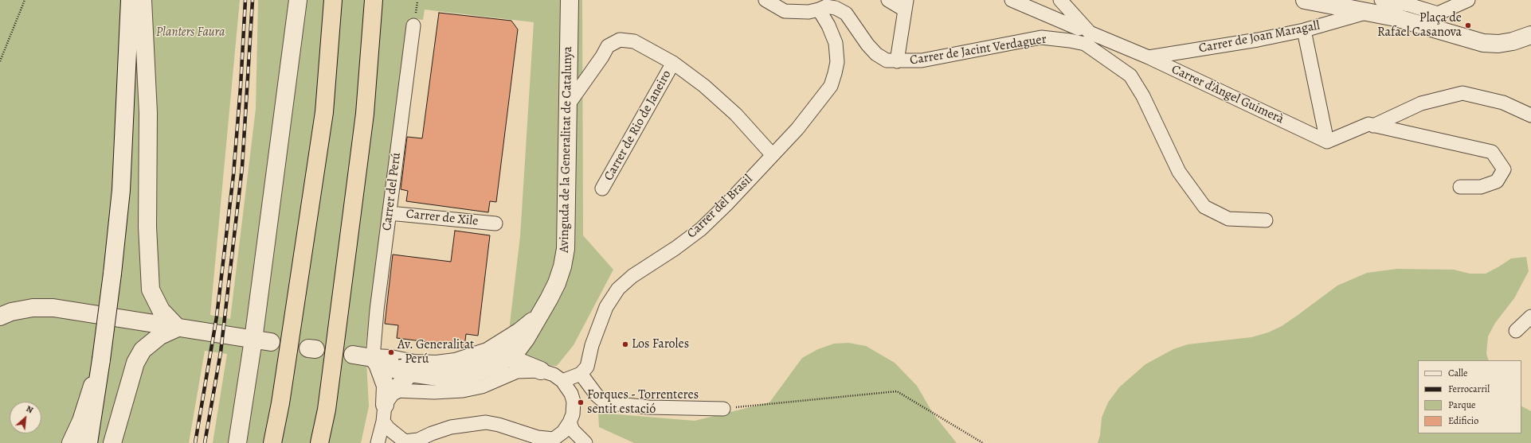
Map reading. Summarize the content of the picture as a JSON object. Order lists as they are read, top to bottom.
{
  "streets": {
    "street": [
      "Carrer de Joan Maragall",
      "Carrer de Jacint Verdaguer",
      "Carrer d'Àngel Guimerà",
      "Carrer de Rio de Janeiro",
      "Avinguda de la Generalitat de Catalunya",
      "Carrer del Perú",
      "Carrer del Brasil",
      "Carrer de Xile"
    ]
  },
  "crossings": [
    ["Carrer de Joan Maragall", "Carrer d'Àngel Guimerà"],
    ["Carrer de Jacint Verdaguer", "Carrer d'Àngel Guimerà"],
    ["Carrer de Jacint Verdaguer", "Carrer del Brasil"],
    ["Avinguda de la Generalitat de Catalunya", "Carrer del Perú"],
    ["Carrer del Perú", "Carrer de Xile"]
  ],
  "parks": ["Planters Faura"],
  "places": [
    "Plaça de Rafael Casanova",
    "Los Faroles",
    "Av. Generalitat - Perú",
    "Forques - Torrenteres sentit estació"
  ],
  "legend": [
    "Calle",
    "Ferrocarril",
    "Parque",
    "Edificio"
  ],
  "north": "top right"
}
